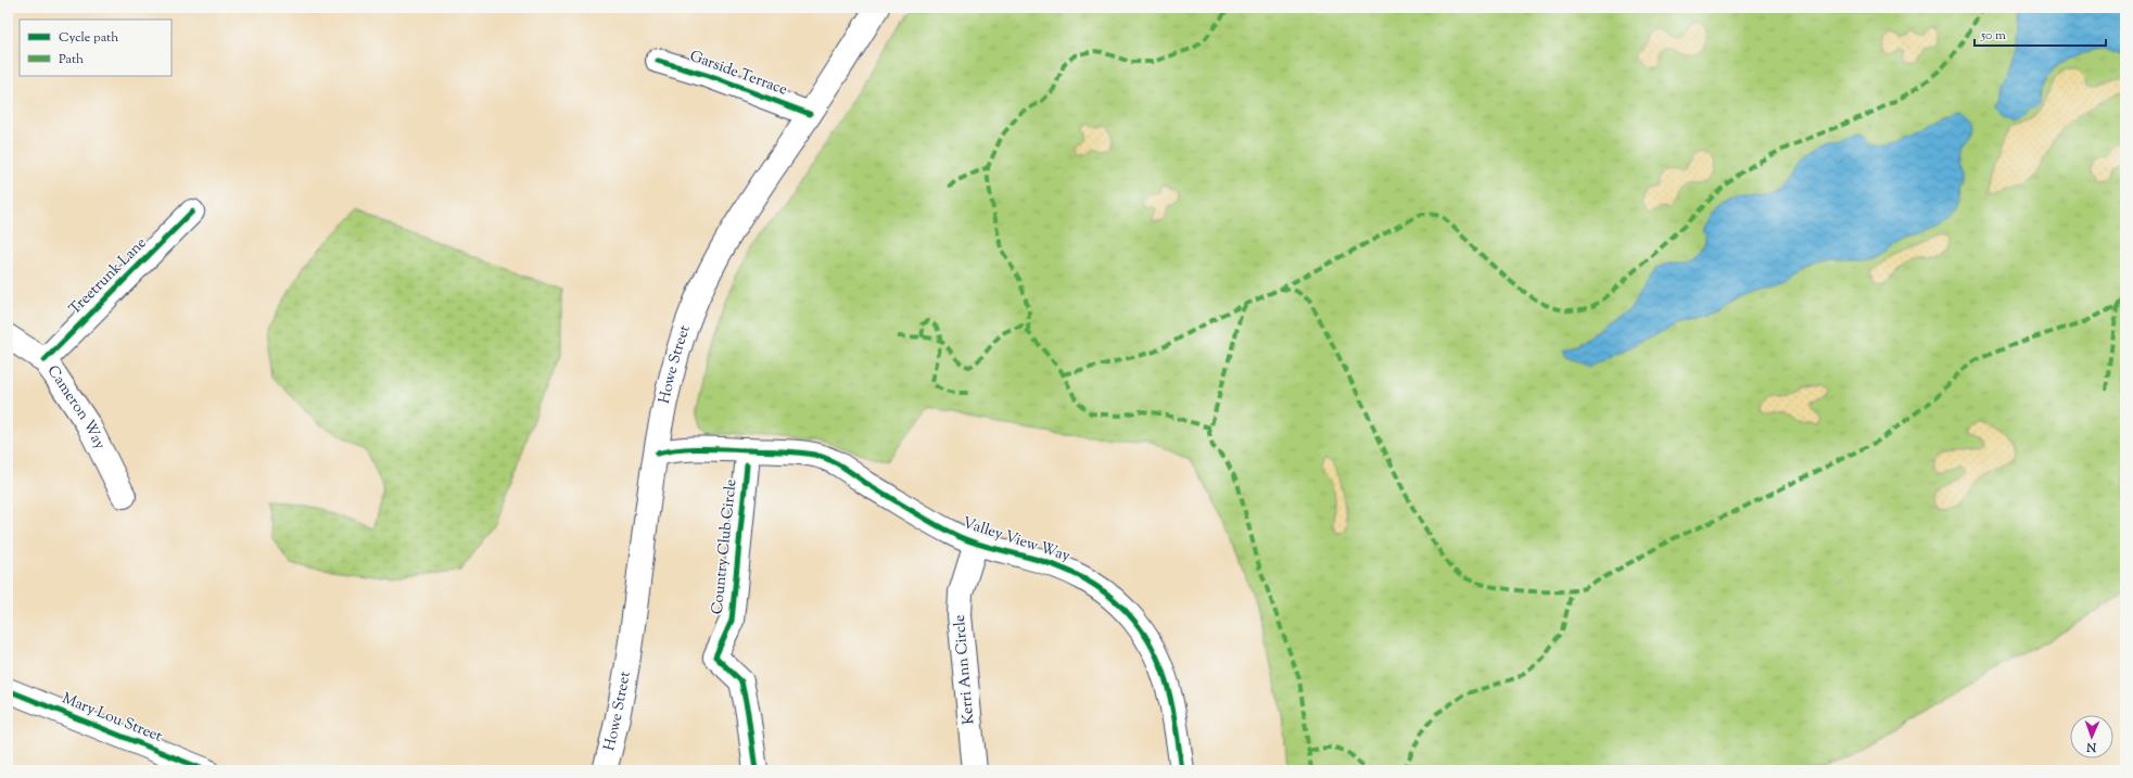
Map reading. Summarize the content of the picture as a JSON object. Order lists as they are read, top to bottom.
{
  "streets": {
    "street": [
      "Garside Terrace",
      "Treetrunk Lane",
      "Howe Street",
      "Cameron Way",
      "Valley View Way",
      "Country Club Circle",
      "Kerri Ann Circle",
      "Mary Lou Street"
    ]
  },
  "crossings": [
    ["Garside Terrace", "Howe Street"],
    ["Treetrunk Lane", "Cameron Way"],
    ["Howe Street", "Valley View Way"],
    ["Valley View Way", "Kerri Ann Circle"]
  ],
  "legend": ["Cycle path", "Path"],
  "scale_bar": "50 m",
  "north": "bottom"
}
